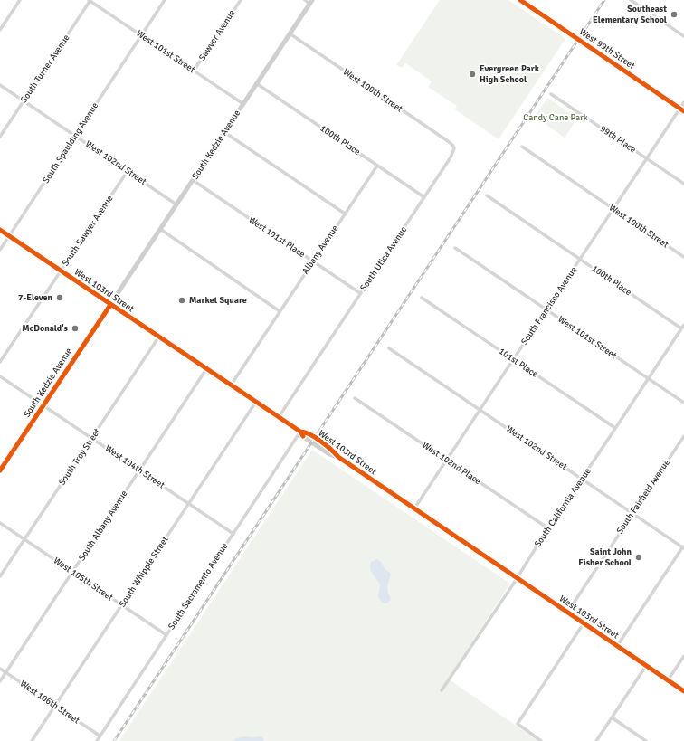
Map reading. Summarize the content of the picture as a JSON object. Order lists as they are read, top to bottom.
{
  "streets": {
    "main road": ["South Kedzie Avenue", "West 103rd Street"],
    "street": [
      "Sawyer Avenue",
      "West 99th Street",
      "West 101st Street",
      "South Turner Avenue",
      "West 100th Street",
      "99th Place",
      "100th Place",
      "South Spaulding Avenue",
      "West 102nd Street",
      "South Sawyer Avenue",
      "West 101st Place",
      "Albany Avenue",
      "South Utica Avenue",
      "South Francisco Avenue",
      "101st Place",
      "South Troy Street",
      "West 102nd Place",
      "West 104th Street",
      "South Fairfield Avenue",
      "South California Avenue",
      "South Albany Avenue",
      "South Whipple Street",
      "West 105th Street",
      "South Sacramento Avenue",
      "West 106th Street"
    ]
  },
  "crossings": [
    ["Sawyer Avenue", "West 101st Street"],
    ["West 99th Street", "South Francisco Avenue"],
    ["West 101st Street", "South Turner Avenue"],
    ["West 101st Street", "South Spaulding Avenue"],
    ["West 101st Street", "South Kedzie Avenue"],
    ["West 101st Street", "South Francisco Avenue"],
    ["West 101st Street", "South California Avenue"],
    ["South Turner Avenue", "West 102nd Street"],
    ["West 100th Street", "South Kedzie Avenue"],
    ["West 100th Street", "South Utica Avenue"],
    ["West 100th Street", "South Francisco Avenue"],
    ["99th Place", "South Francisco Avenue"],
    ["100th Place", "South Kedzie Avenue"],
    ["100th Place", "Albany Avenue"],
    ["100th Place", "South Utica Avenue"],
    ["100th Place", "South Francisco Avenue"],
    ["100th Place", "South California Avenue"],
    ["South Spaulding Avenue", "West 102nd Street"],
    ["South Spaulding Avenue", "West 103rd Street"],
    ["South Kedzie Avenue", "West 102nd Street"],
    ["South Kedzie Avenue", "West 101st Place"],
    ["South Kedzie Avenue", "West 103rd Street"],
    ["South Kedzie Avenue", "West 104th Street"],
    ["West 102nd Street", "South Sawyer Avenue"],
    ["West 102nd Street", "South Francisco Avenue"],
    ["West 102nd Street", "South Fairfield Avenue"],
    ["West 102nd Street", "South California Avenue"],
    ["South Sawyer Avenue", "West 103rd Street"],
    ["West 101st Place", "Albany Avenue"],
    ["West 101st Place", "South Utica Avenue"],
    ["Albany Avenue", "West 103rd Street"],
    ["South Utica Avenue", "West 103rd Street"],
    ["West 103rd Street", "South Francisco Avenue"],
    ["West 103rd Street", "South Troy Street"],
    ["West 103rd Street", "South Fairfield Avenue"],
    ["West 103rd Street", "South California Avenue"],
    ["West 103rd Street", "South Albany Avenue"],
    ["West 103rd Street", "South Whipple Street"],
    ["West 103rd Street", "South Sacramento Avenue"],
    ["South Francisco Avenue", "101st Place"],
    ["South Francisco Avenue", "West 102nd Place"],
    ["101st Place", "South California Avenue"],
    ["South Troy Street", "West 104th Street"],
    ["South Troy Street", "West 105th Street"],
    ["West 102nd Place", "South California Avenue"],
    ["West 104th Street", "South Albany Avenue"],
    ["West 104th Street", "South Whipple Street"],
    ["West 104th Street", "South Sacramento Avenue"],
    ["South Albany Avenue", "West 105th Street"],
    ["South Albany Avenue", "West 106th Street"],
    ["South Whipple Street", "West 105th Street"],
    ["South Whipple Street", "West 106th Street"],
    ["West 105th Street", "South Sacramento Avenue"],
    ["South Sacramento Avenue", "West 106th Street"]
  ],
  "parks": ["Candy Cane Park"],
  "places": [
    "Southeast Elementary School",
    "Evergreen Park High School",
    "7-Eleven",
    "Market Square",
    "McDonald's",
    "Saint John Fisher School"
  ]
}
